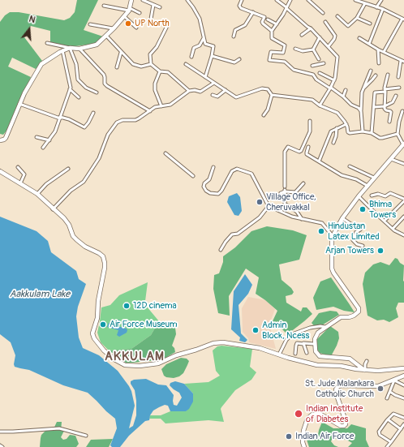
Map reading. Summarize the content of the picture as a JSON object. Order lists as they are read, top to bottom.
{
  "districts": ["AKKULAM"],
  "water": ["Aakkulam Lake"],
  "places": [
    "UP North",
    "Village Office, Cheruvakkal",
    "Bhima Towers",
    "Hindustan Latex Limited",
    "Arjan Towers",
    "12D cinema",
    "Air Force Museum",
    "Admin Block, Ncess",
    "St. Jude Malankara Catholic Church",
    "Indian Institute of Diabetes",
    "Indian Air Force"
  ],
  "north": "top"
}
